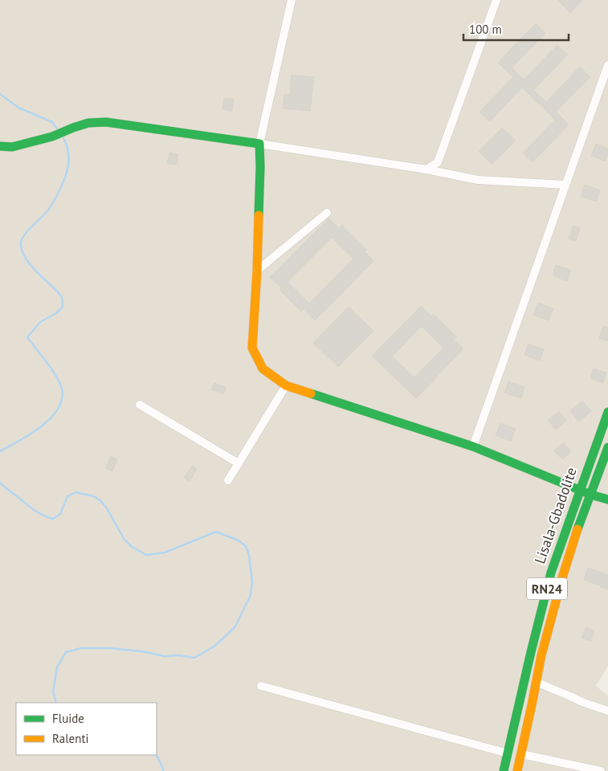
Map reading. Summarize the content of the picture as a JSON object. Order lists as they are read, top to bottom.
{
  "streets": {
    "street": ["Lisala-Gbadolite", "RN24"]
  },
  "legend": ["Fluide", "Ralenti"],
  "scale_bar": "100 m"
}
